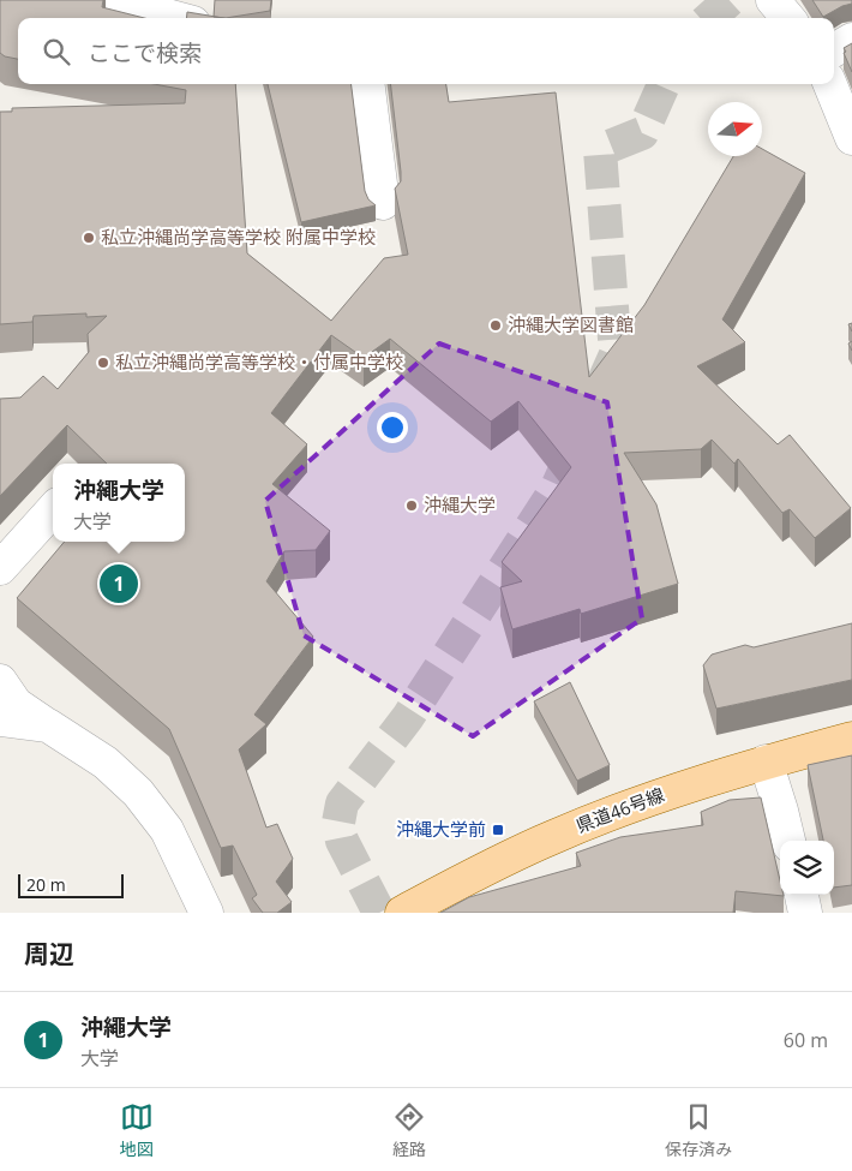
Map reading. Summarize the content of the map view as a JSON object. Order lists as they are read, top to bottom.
{
  "streets": {
    "main road": ["県道46号線"]
  },
  "places": {
    "other": [
      "私立沖縄尚学高等学校 附属中学校",
      "沖縄大学図書館",
      "私立沖縄尚学高等学校・付属中学校",
      "沖縄大学"
    ],
    "transit": ["沖縄大学前"]
  },
  "scale_bar": "20 m",
  "north": "right",
  "page": {
    "search": "ここで検索",
    "popup": ["沖繩大学", "大学"],
    "pins": "1",
    "scale": "20 m",
    "heading": "周辺",
    "list": [
      {
        "mark": "1",
        "name": "沖繩大学",
        "note": "大学",
        "value": "60 m"
      }
    ],
    "nav": ["地図", "経路", "保存済み"]
  }
}
